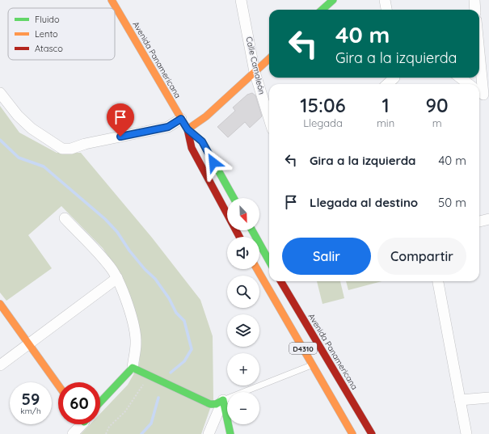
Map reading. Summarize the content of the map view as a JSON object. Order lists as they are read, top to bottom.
{
  "streets": {
    "main road": ["Avenida Panamericana", "D4310"],
    "street": ["Calle Camaleón"]
  },
  "legend": ["Fluido", "Lento", "Atasco"],
  "north": "bottom right",
  "page": {
    "turn": ["40 m", "Gira a la izquierda"],
    "eta": [
      "15:06",
      "Llegada",
      "1",
      "min",
      "90",
      "m"
    ],
    "list": [
      {
        "name": "Gira a la izquierda",
        "value": "40 m"
      },
      {
        "name": "Llegada al destino",
        "value": "50 m"
      }
    ],
    "map_buttons": ["+", "−"],
    "buttons": ["Salir", "Compartir"],
    "speed": "59 km/h",
    "limit": "60"
  }
}
